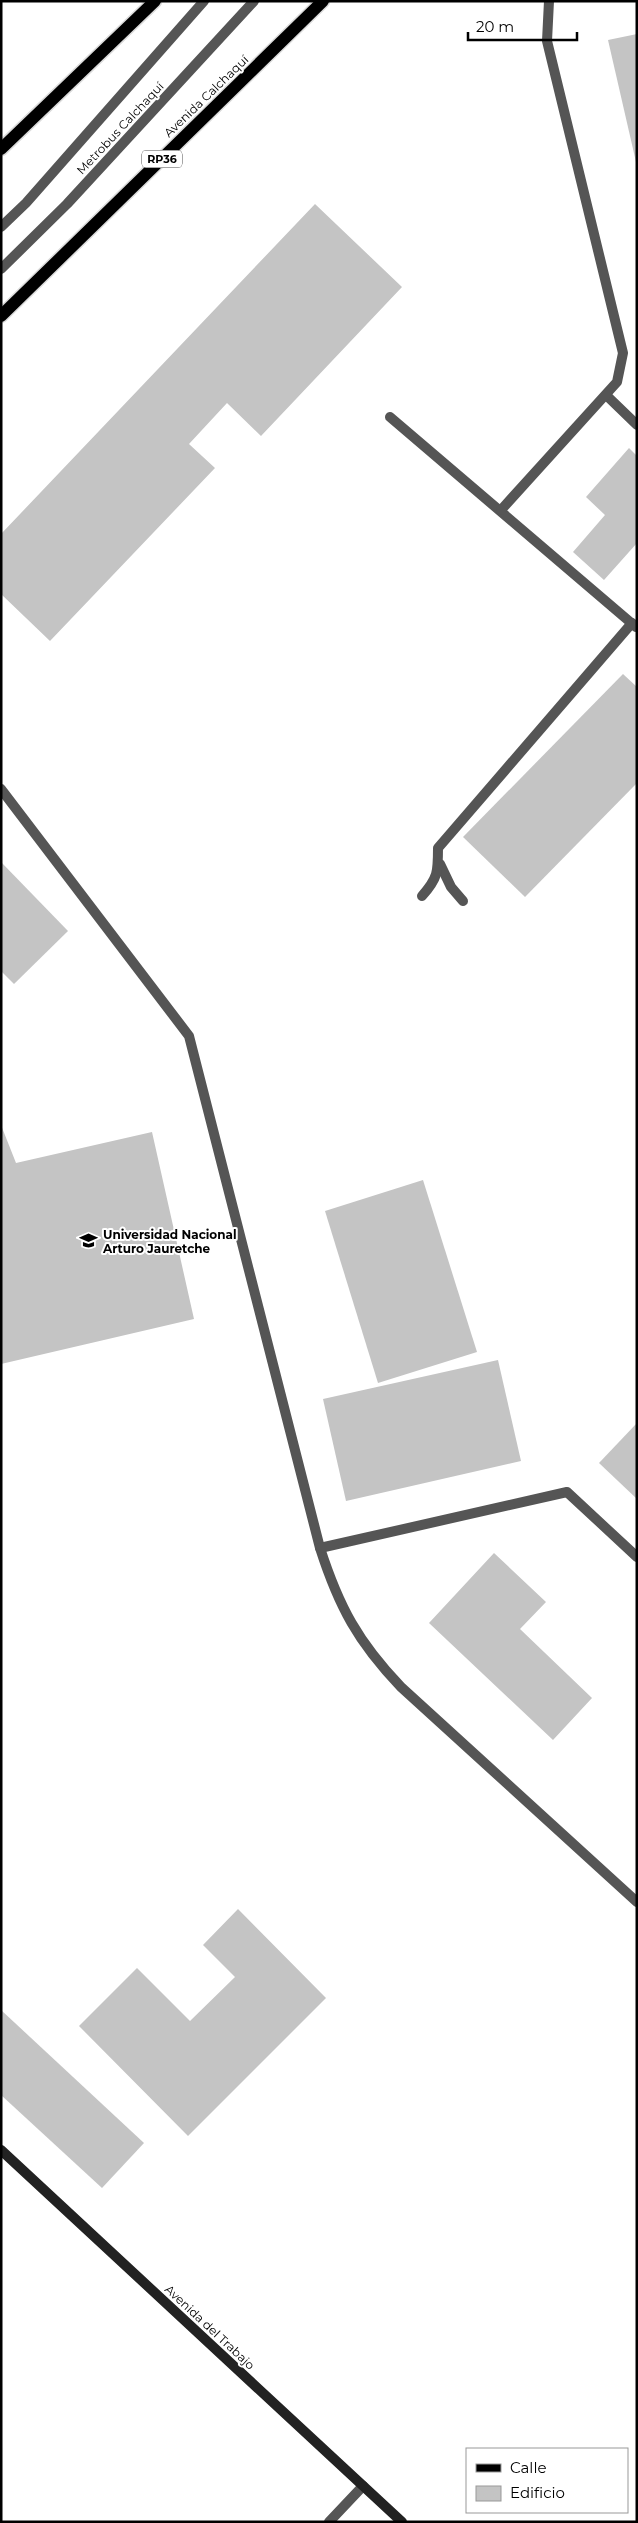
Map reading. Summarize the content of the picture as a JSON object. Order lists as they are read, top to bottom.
{
  "streets": {
    "main road": ["Avenida Calchaquí", "RP36", "Avenida del Trabajo"],
    "street": ["Metrobus Calchaquí"]
  },
  "places": {
    "school or university": ["Universidad Nacional Arturo Jauretche"]
  },
  "legend": ["Calle", "Edificio"],
  "scale_bar": "20 m"
}
